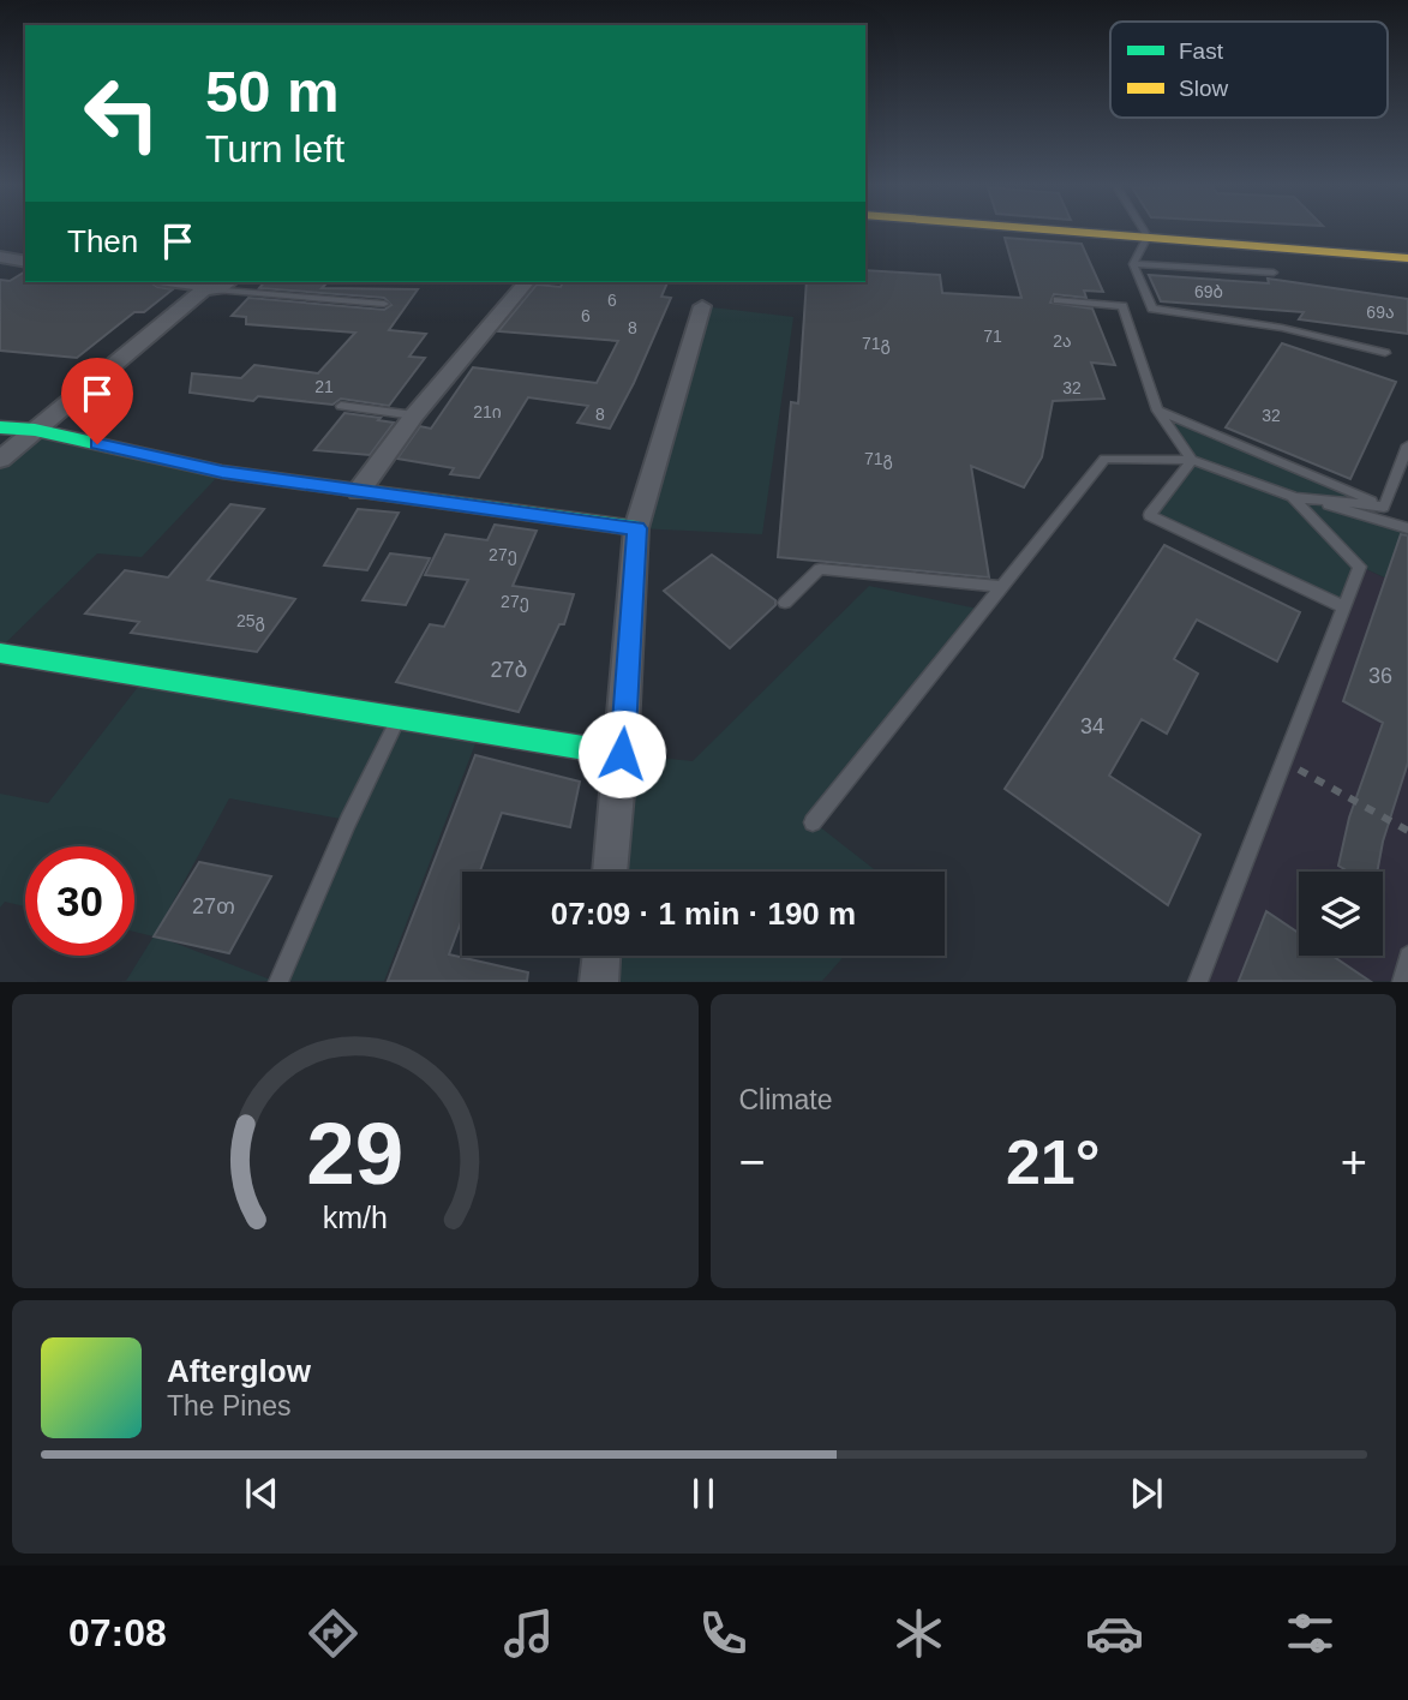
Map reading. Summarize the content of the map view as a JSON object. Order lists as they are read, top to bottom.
{
  "house_numbers": [
    "69ბ",
    "6",
    "69ა",
    "6",
    "8",
    "71",
    "2ა",
    "71გ",
    "21",
    "32",
    "21ი",
    "8",
    "32",
    "71გ",
    "27ე",
    "27ე",
    "25გ",
    "27ბ",
    "36",
    "34",
    "27თ"
  ],
  "legend": ["Fast", "Slow"],
  "page": {
    "turn": ["50 m", "Turn left"],
    "then": "Then",
    "limit": "30",
    "trip": "07:09 · 1 min · 190 m",
    "tile": "Climate",
    "heat": ["−", "21°", "+"],
    "song": ["Afterglow", "The Pines"],
    "tabs": "07:08",
    "gauge": ["29", "km/h"]
  }
}
